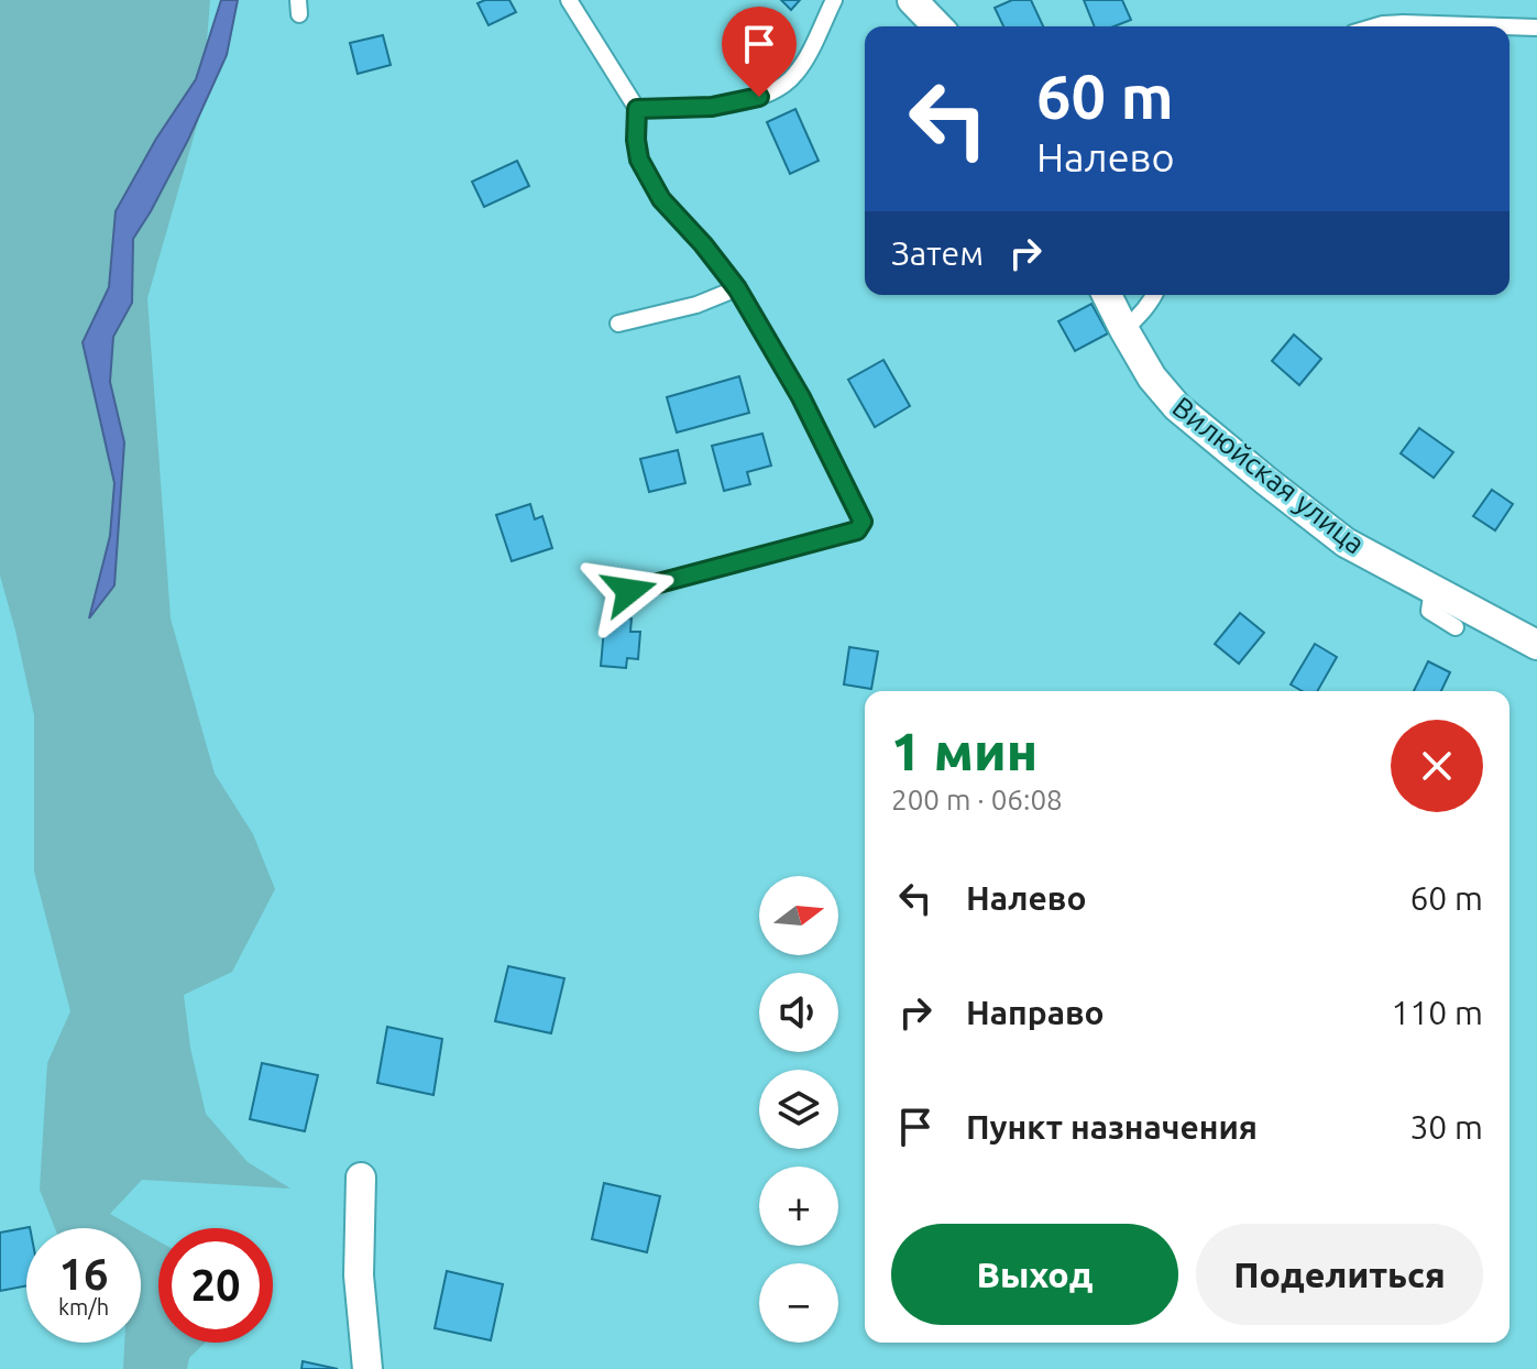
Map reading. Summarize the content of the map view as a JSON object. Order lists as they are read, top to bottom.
{
  "streets": {
    "street": ["Вилюйская улица"]
  },
  "north": "right",
  "page": {
    "turn": ["60 m", "Налево"],
    "then": "Затем",
    "heading": ["1 мин", "200 m · 06:08"],
    "list": [
      {
        "name": "Налево",
        "value": "60 m"
      },
      {
        "name": "Направо",
        "value": "110 m"
      },
      {
        "name": "Пункт назначения",
        "value": "30 m"
      }
    ],
    "map_buttons": ["+", "−"],
    "buttons": ["Выход", "Поделиться"],
    "speed": "16 km/h",
    "limit": "20"
  }
}
